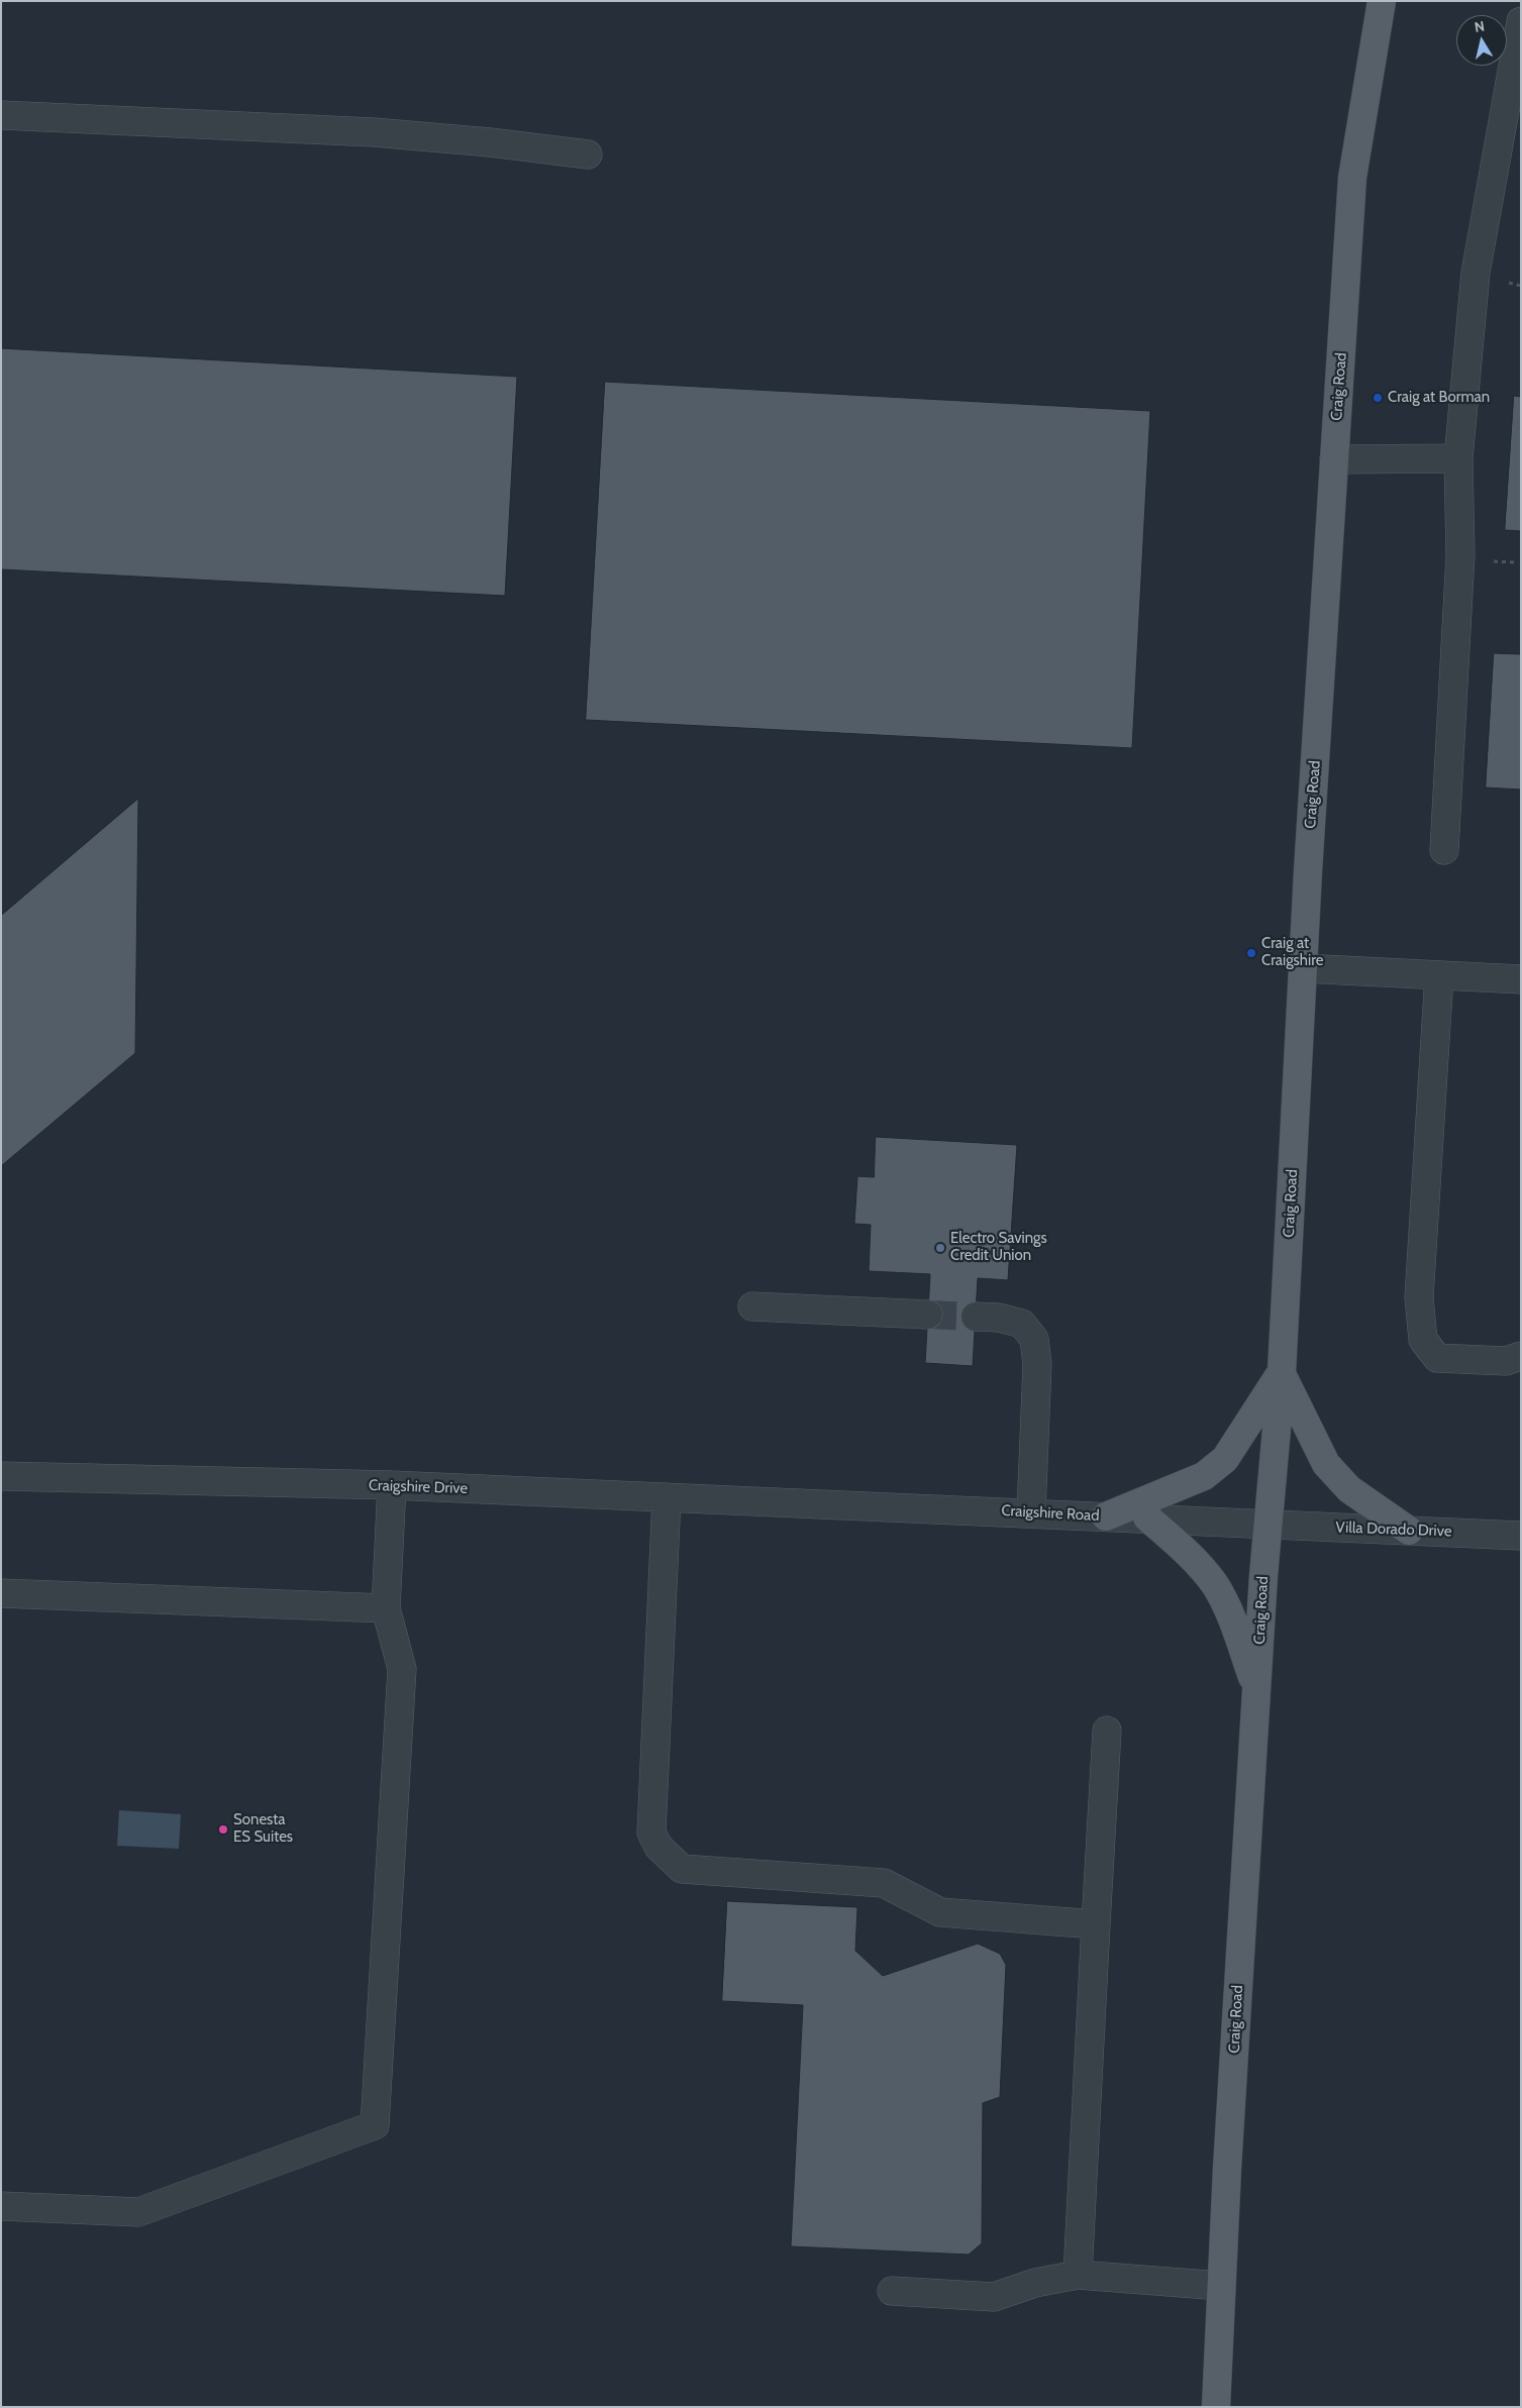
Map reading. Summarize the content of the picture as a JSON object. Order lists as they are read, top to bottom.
{
  "streets": {
    "main road": ["Craig Road"],
    "street": ["Craigshire Drive", "Craigshire Road", "Villa Dorado Drive"]
  },
  "crossings": [
    ["Craig Road", "Craigshire Road"],
    ["Craig Road", "Villa Dorado Drive"],
    ["Craigshire Drive", "Craigshire Road"],
    ["Craigshire Road", "Villa Dorado Drive"]
  ],
  "places": [
    "Craig at Borman",
    "Craig at Craigshire",
    "Electro Savings Credit Union",
    "Sonesta ES Suites"
  ],
  "north": "top"
}
